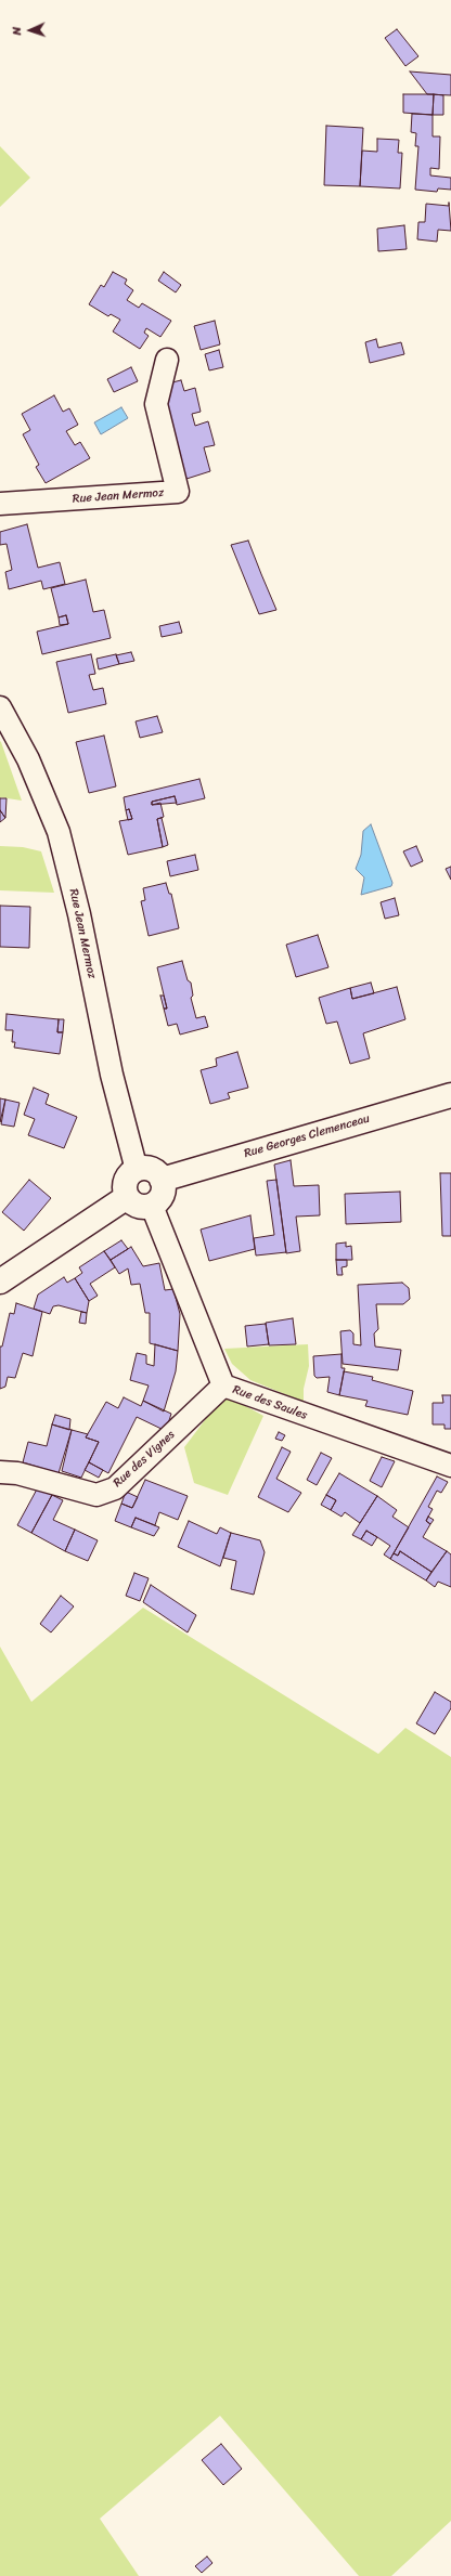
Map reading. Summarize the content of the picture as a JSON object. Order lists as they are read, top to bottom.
{
  "streets": {
    "street": [
      "Rue Jean Mermoz",
      "Rue Georges Clemenceau",
      "Rue des Saules",
      "Rue des Vignes"
    ]
  },
  "crossings": [
    ["Rue Jean Mermoz", "Rue Georges Clemenceau"],
    ["Rue Jean Mermoz", "Rue des Saules"],
    ["Rue Georges Clemenceau", "Rue des Saules"],
    ["Rue des Saules", "Rue des Vignes"]
  ],
  "north": "left"
}
